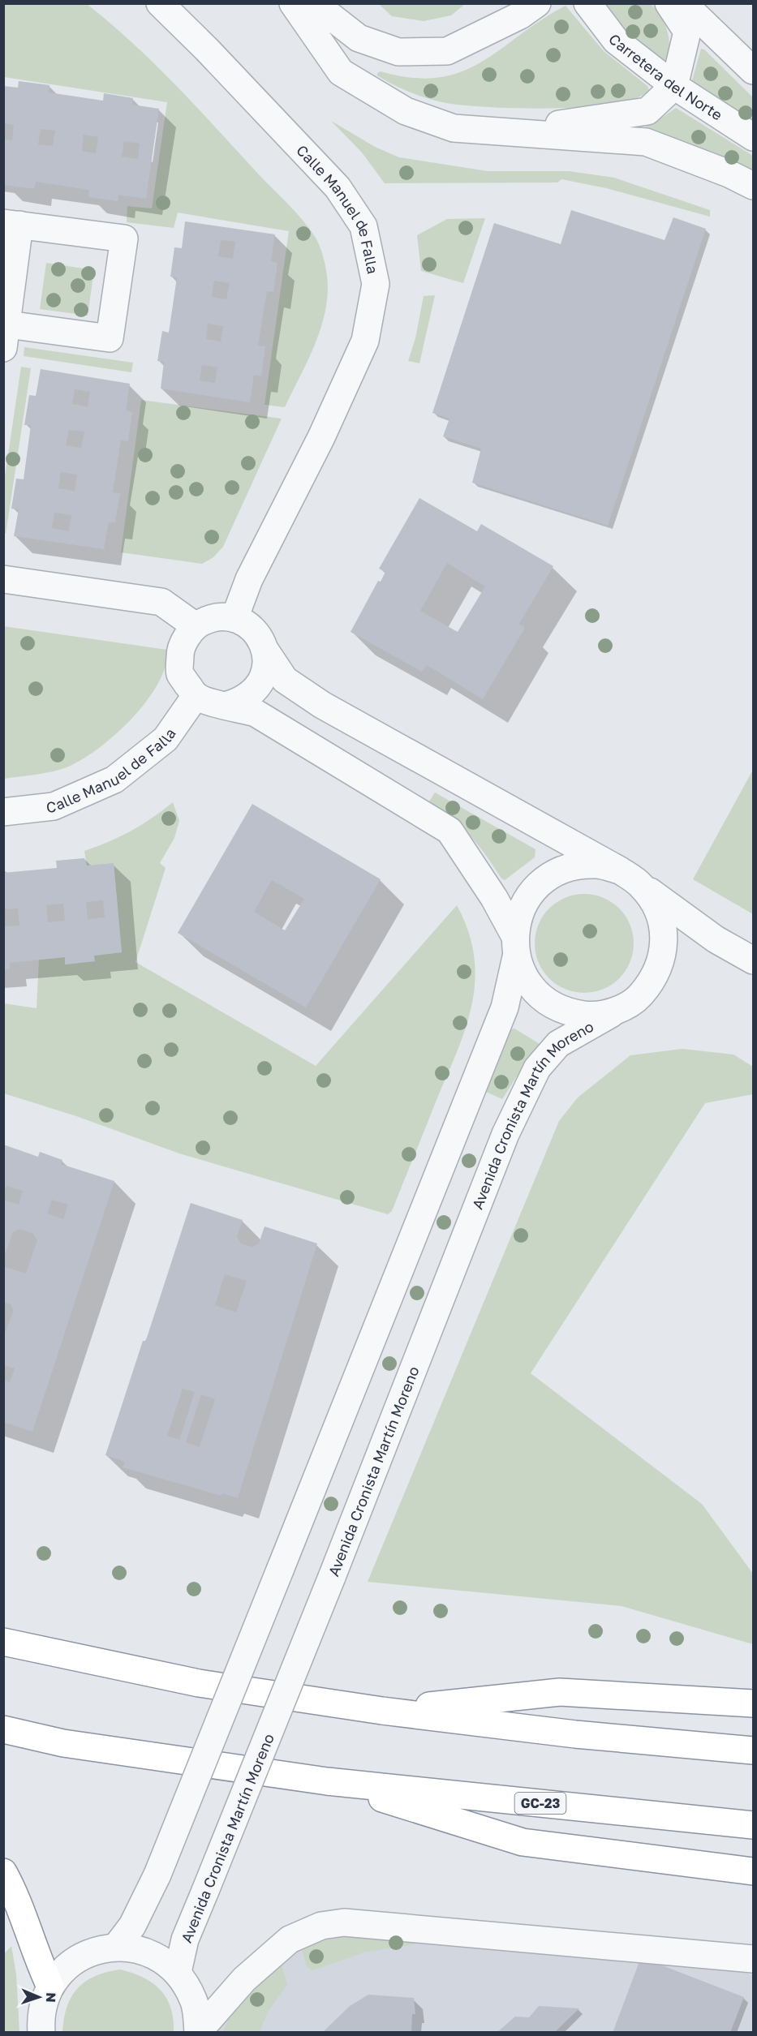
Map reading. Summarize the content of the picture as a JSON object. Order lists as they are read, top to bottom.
{
  "streets": {
    "highway": ["GC-23"],
    "street": ["Carretera del Norte", "Calle Manuel de Falla", "Avenida Cronista Martín Moreno"]
  },
  "north": "right"
}
